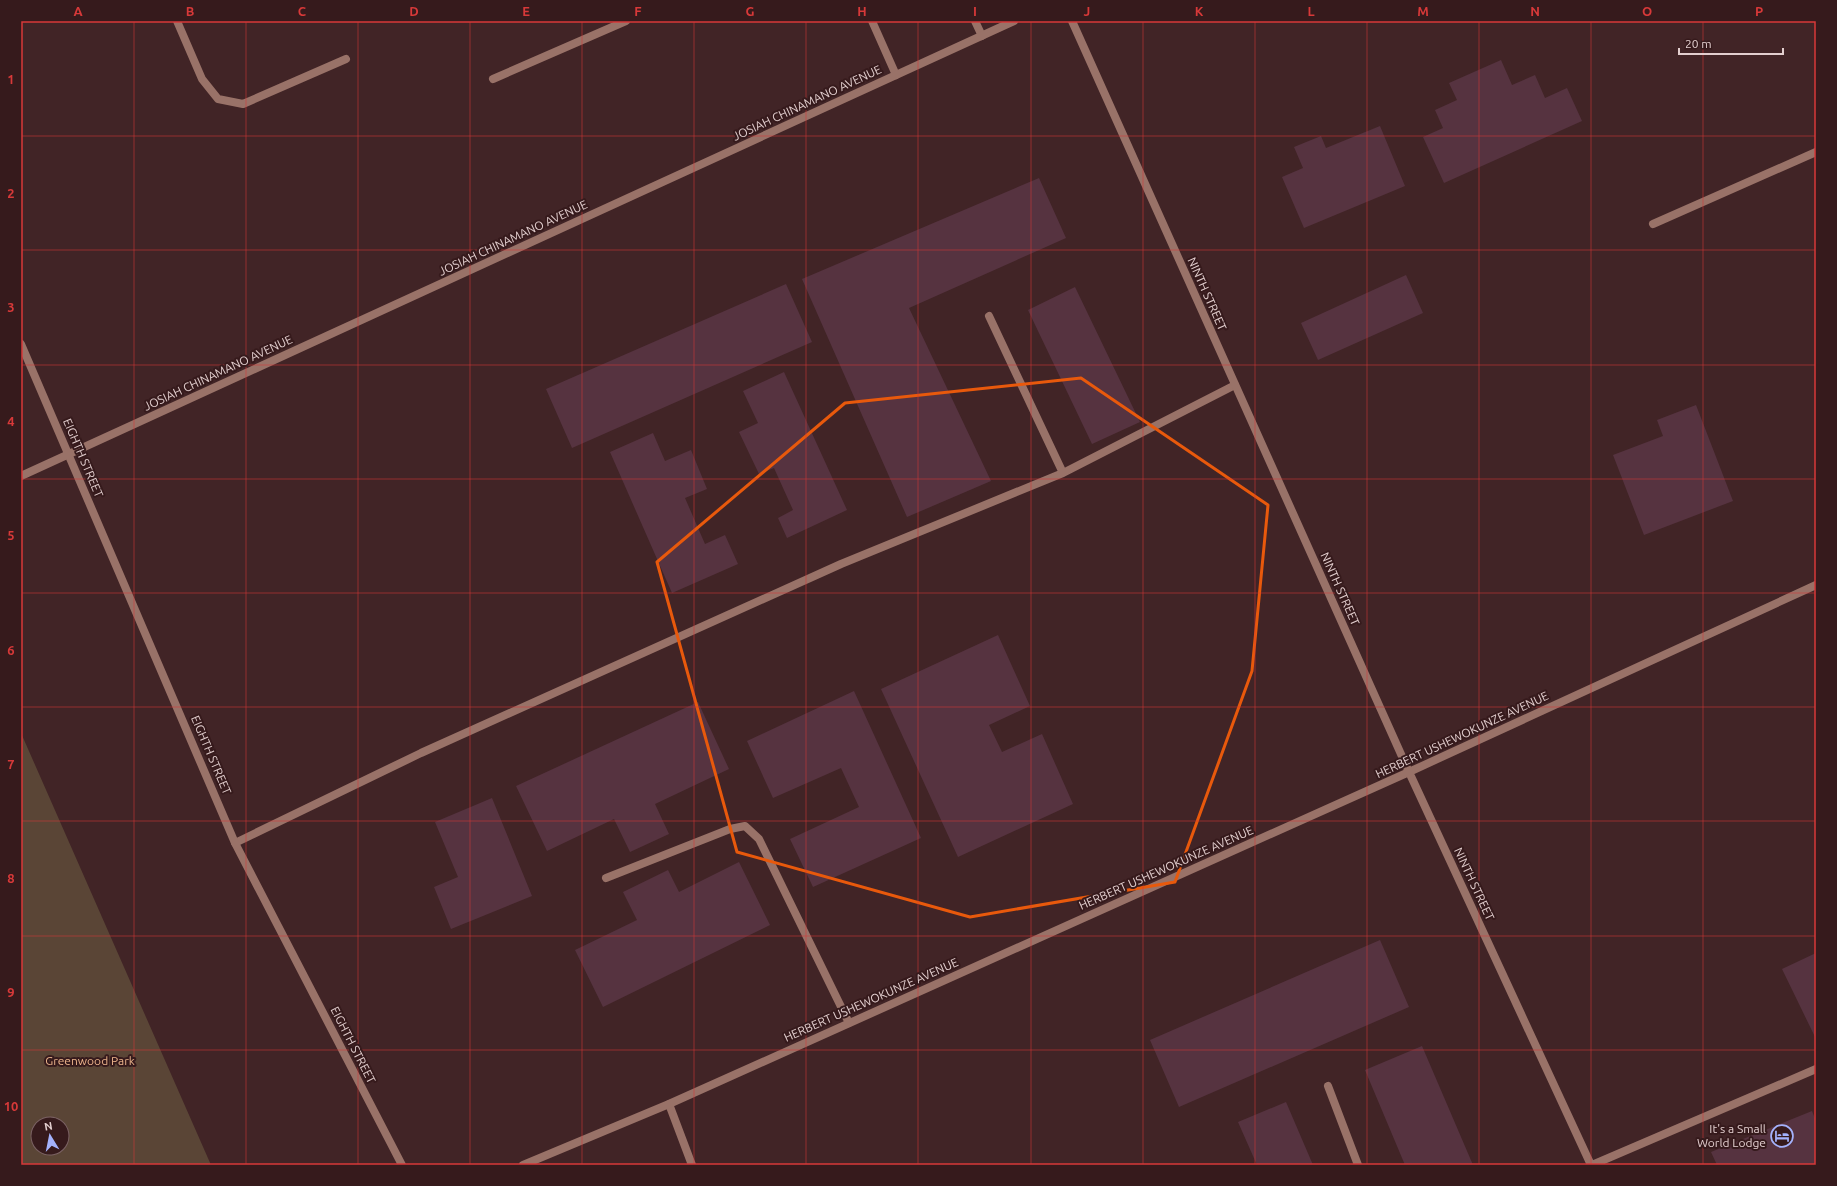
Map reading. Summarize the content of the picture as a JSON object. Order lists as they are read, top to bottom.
{
  "streets": {
    "street": [
      "JOSIAH CHINAMANO AVENUE",
      "NINTH STREET",
      "EIGHTH STREET",
      "HERBERT USHEWOKUNZE AVENUE"
    ]
  },
  "crossings": [
    ["JOSIAH CHINAMANO AVENUE", "EIGHTH STREET"],
    ["NINTH STREET", "HERBERT USHEWOKUNZE AVENUE"]
  ],
  "parks": ["Greenwood Park"],
  "places": {
    "hotel": ["It's a Small World Lodge"]
  },
  "scale_bar": "20 m",
  "north": "top",
  "grid": {
    "columns": [
      "A",
      "B",
      "C",
      "D",
      "E",
      "F",
      "G",
      "H",
      "I",
      "J",
      "K",
      "L",
      "M",
      "N",
      "O",
      "P"
    ],
    "rows": [
      "1",
      "2",
      "3",
      "4",
      "5",
      "6",
      "7",
      "8",
      "9",
      "10"
    ]
  }
}
